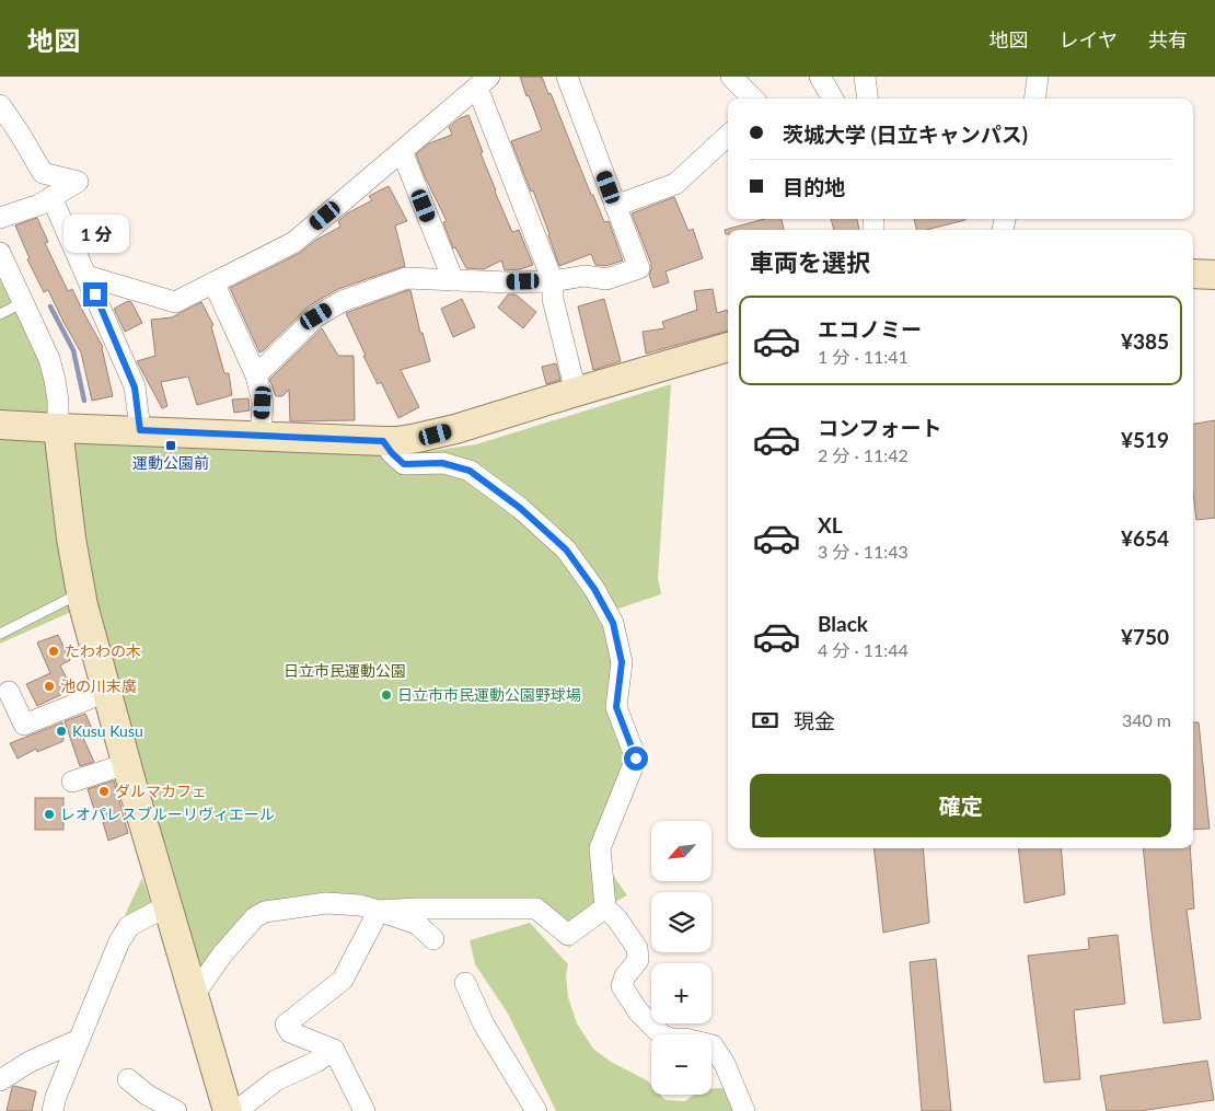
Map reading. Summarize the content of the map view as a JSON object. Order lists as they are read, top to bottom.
{
  "parks": ["日立市民運動公園"],
  "places": {
    "transit": ["運動公園前"],
    "other": [
      "たわわの木",
      "池の川末廣",
      "日立市市民運動公園野球場",
      "Kusu Kusu",
      "ダルマカフェ",
      "レオパレスブルーリヴィエール"
    ]
  },
  "north": "bottom left",
  "page": {
    "header": "地図",
    "nav": ["地図", "レイヤ", "共有"],
    "banner": ["茨城大学 (日立キャンパス)", "目的地"],
    "bubble": "1 分",
    "heading": "車両を選択",
    "list": [
      {
        "name": "エコノミー",
        "note": "1 分 · 11:41",
        "value": "¥385"
      },
      {
        "name": "コンフォート",
        "note": "2 分 · 11:42",
        "value": "¥519"
      },
      {
        "name": "XL",
        "note": "3 分 · 11:43",
        "value": "¥654"
      },
      {
        "name": "Black",
        "note": "4 分 · 11:44",
        "value": "¥750"
      }
    ],
    "pay": ["現金", "340 m"],
    "buttons": "確定",
    "map_buttons": ["+", "−"]
  }
}
